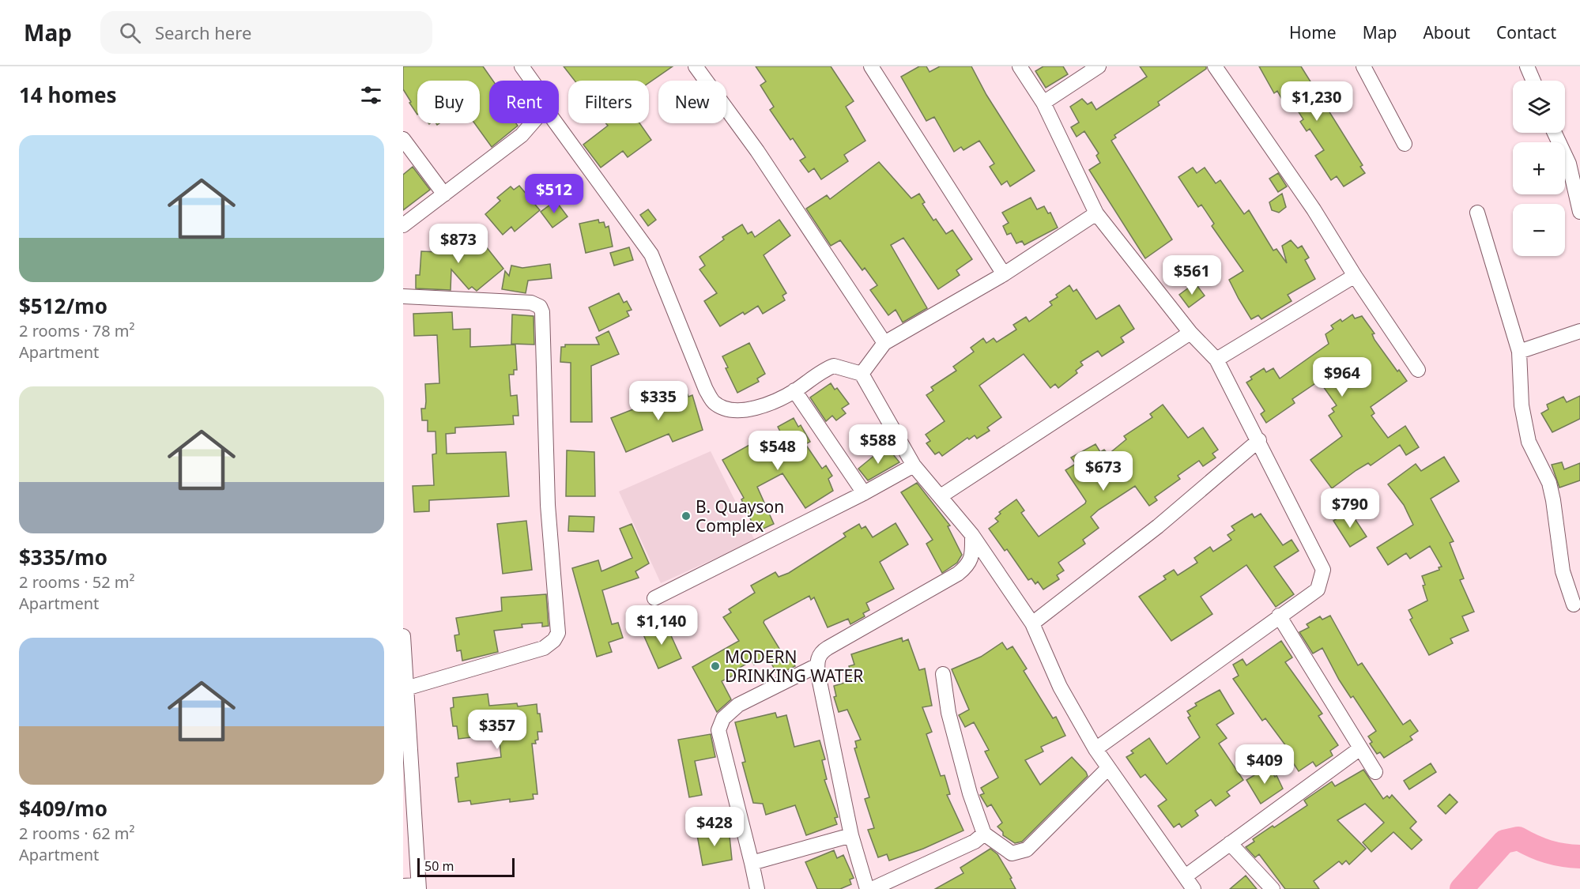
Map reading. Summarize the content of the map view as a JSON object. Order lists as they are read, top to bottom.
{
  "places": ["B. Quayson Complex", "MODERN DRINKING WATER"],
  "scale_bar": "50 m",
  "page": {
    "header": "Map",
    "search": "Search here",
    "nav": [
      "Home",
      "Map",
      "About",
      "Contact"
    ],
    "heading": "14 homes",
    "map_buttons": ["+", "−"],
    "chip": [
      "Buy",
      "Rent",
      "Filters",
      "New"
    ],
    "price": [
      "$1,230",
      "$512",
      "$873",
      "$561",
      "$964",
      "$335",
      "$588",
      "$548",
      "$673",
      "$790",
      "$1,140",
      "$357",
      "$409",
      "$428"
    ],
    "list": [
      {
        "name": "$512/mo",
        "note": "2 rooms · 78 m² · Apartment"
      },
      {
        "name": "$335/mo",
        "note": "2 rooms · 52 m² · Apartment"
      },
      {
        "name": "$409/mo",
        "note": "2 rooms · 62 m² · Apartment"
      }
    ],
    "scale": "50 m"
  }
}
